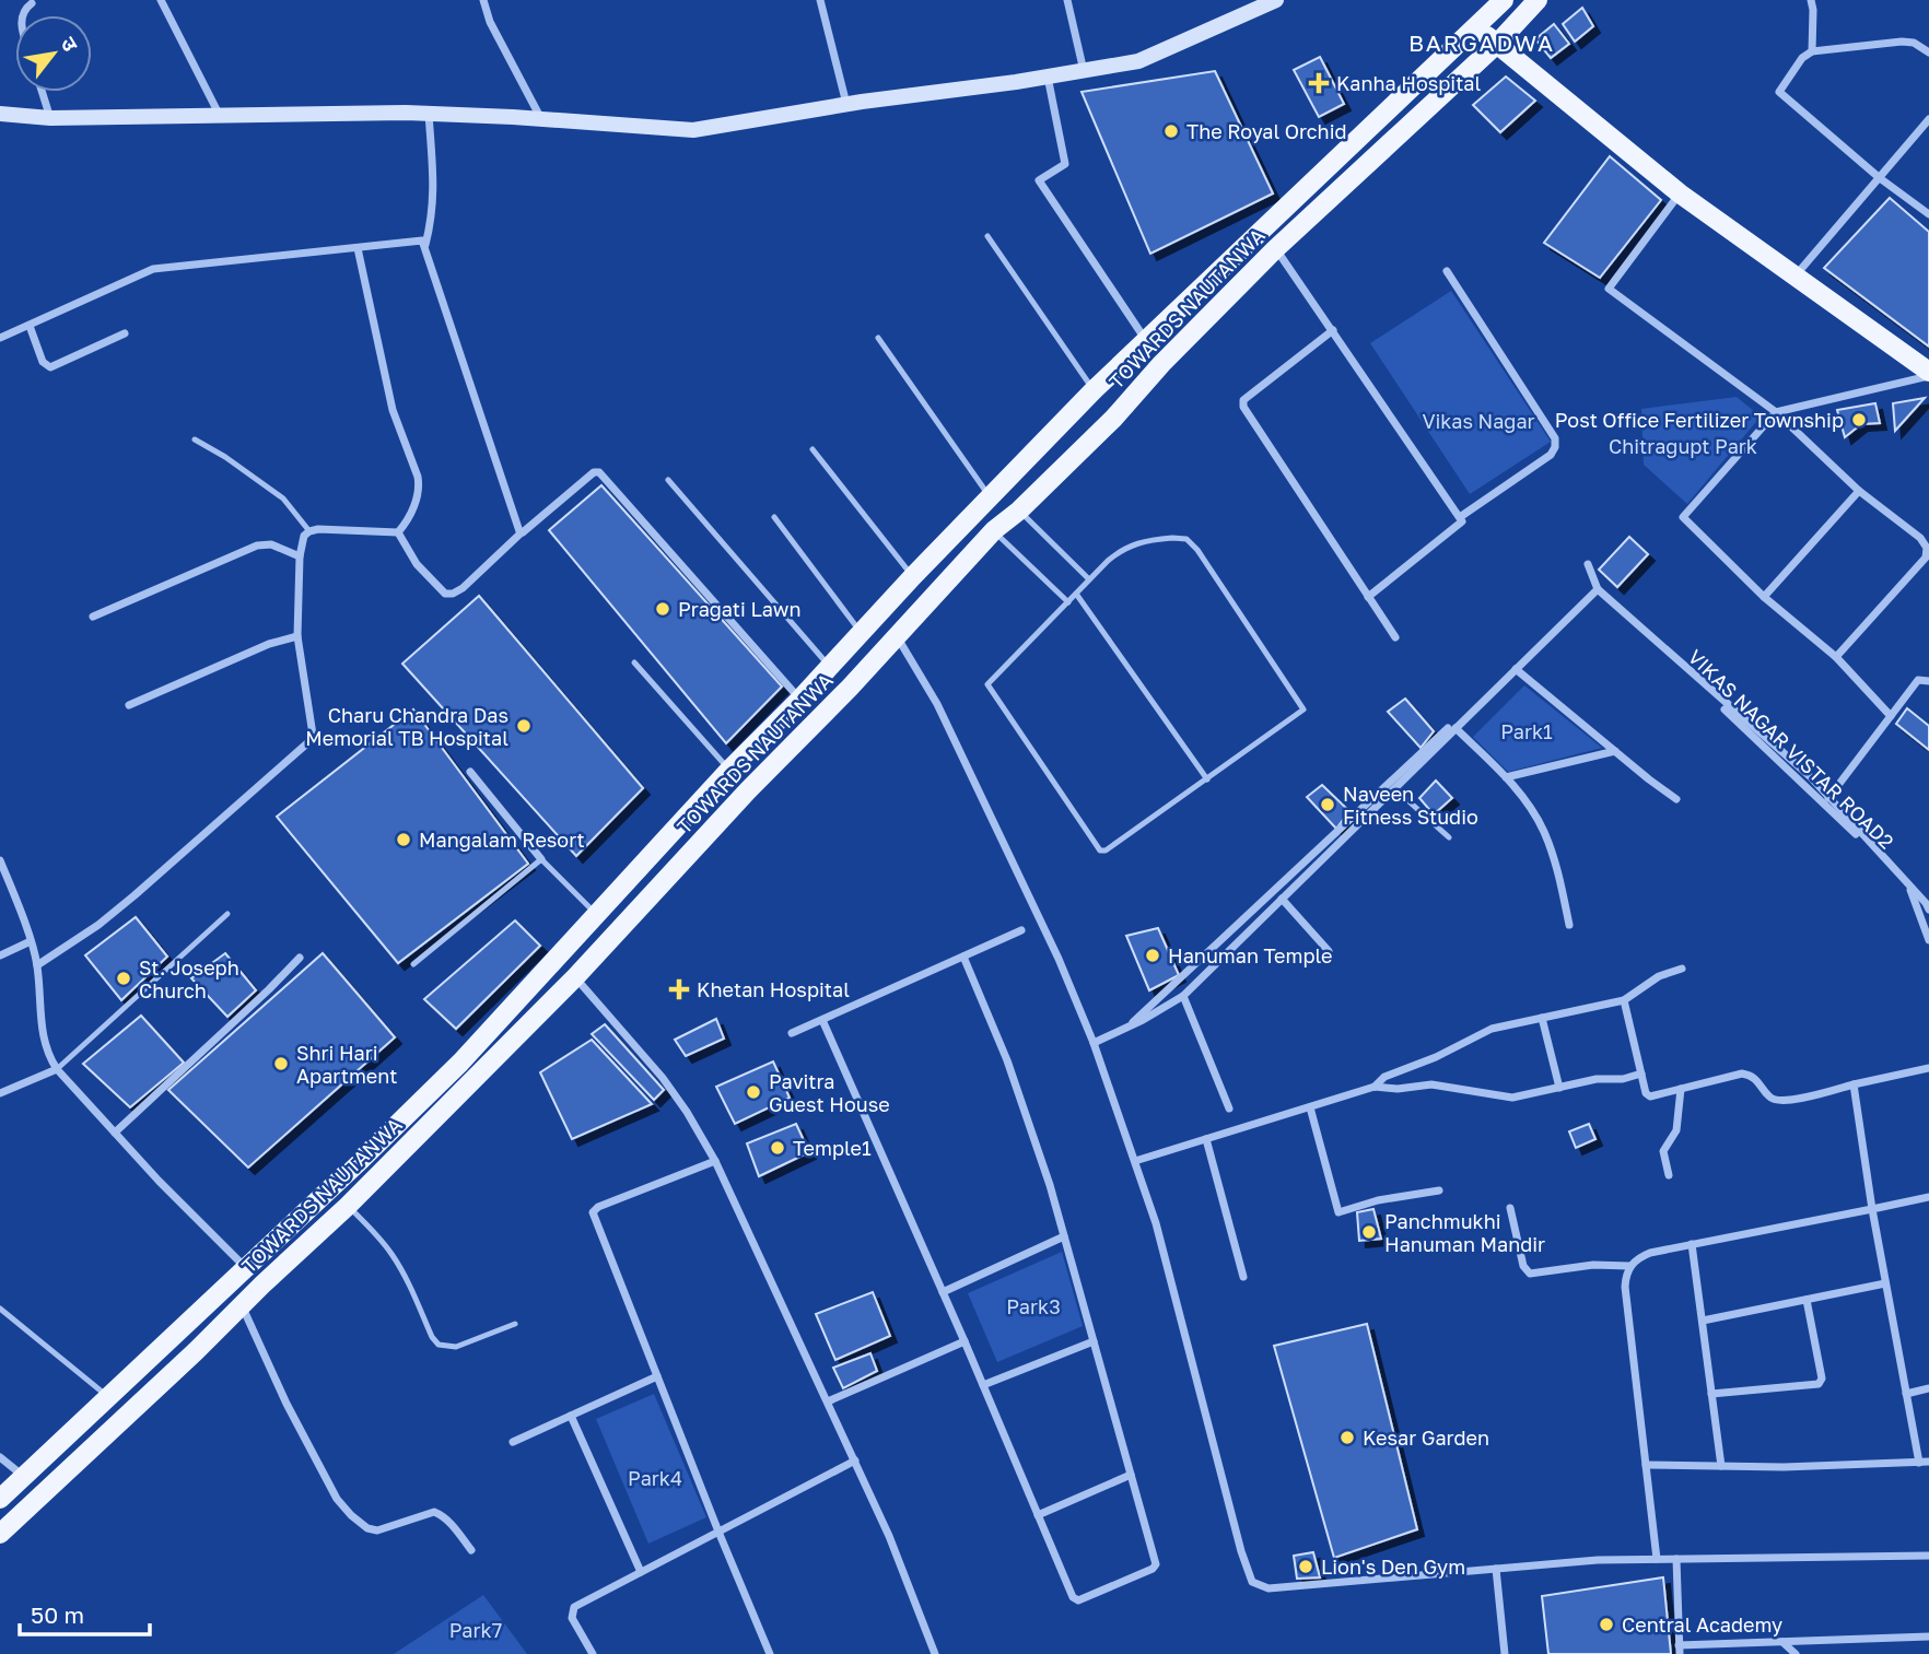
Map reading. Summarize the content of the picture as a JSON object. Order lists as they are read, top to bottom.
{
  "streets": {
    "main road": ["TOWARDS NAUTANWA"],
    "street": ["VIKAS NAGAR VISTAR ROAD2"]
  },
  "districts": ["BARGADWA"],
  "parks": [
    "Vikas Nagar",
    "Chitragupt Park",
    "Park1",
    "Park3",
    "Park4",
    "Park7"
  ],
  "places": {
    "health": ["Kanha Hospital", "Khetan Hospital"],
    "other": [
      "The Royal Orchid",
      "Post Office Fertilizer Township",
      "Pragati Lawn",
      "Charu Chandra Das Memorial TB Hospital",
      "Naveen Fitness Studio",
      "Mangalam Resort",
      "Hanuman Temple",
      "St. Joseph Church",
      "Shri Hari Apartment",
      "Pavitra Guest House",
      "Temple1",
      "Panchmukhi Hanuman Mandir",
      "Kesar Garden",
      "Lion's Den Gym",
      "Central Academy"
    ]
  },
  "scale_bar": "50 m",
  "north": "top right"
}
